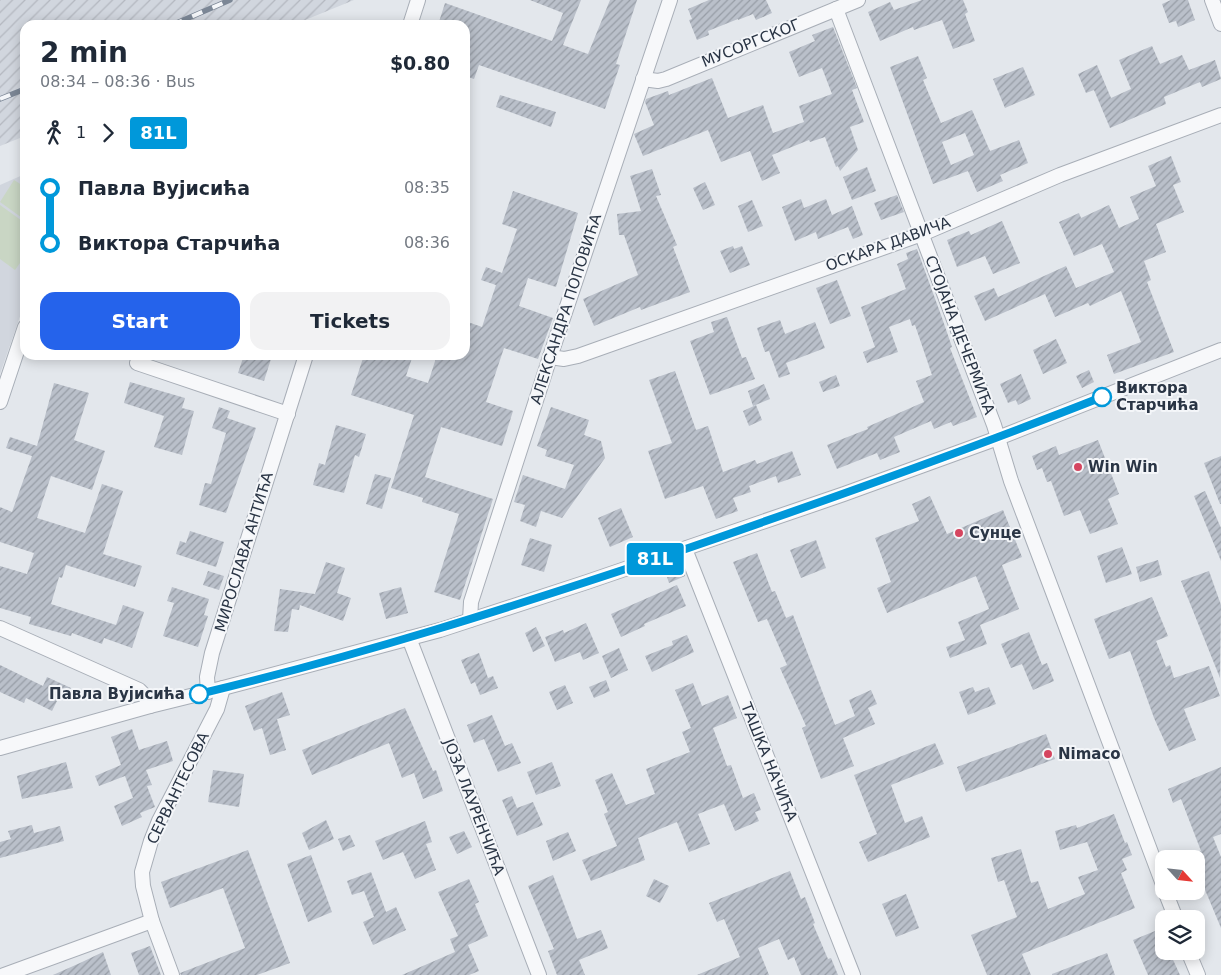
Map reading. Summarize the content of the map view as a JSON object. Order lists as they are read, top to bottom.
{
  "streets": {
    "street": [
      "МУСОРГСКОГ",
      "ОСКАРА ДАВИЧА",
      "АЛЕКСАНДРА ПОПОВИЋА",
      "СТОЈАНА ДЕЧЕРМИЋА",
      "МИРОСЛАВА АНТИЋА",
      "ТАШКА НАЧИЋА",
      "СЕРВАНТЕСОВА",
      "ЈОЗА ЛАУРЕНЧИЋА"
    ]
  },
  "crossings": [
    ["МУСОРГСКОГ", "АЛЕКСАНДРА ПОПОВИЋА"],
    ["МУСОРГСКОГ", "СТОЈАНА ДЕЧЕРМИЋА"],
    ["ОСКАРА ДАВИЧА", "АЛЕКСАНДРА ПОПОВИЋА"],
    ["ОСКАРА ДАВИЧА", "СТОЈАНА ДЕЧЕРМИЋА"]
  ],
  "places": [
    "Виктора Старчића",
    "Win Win",
    "Сунце",
    "Павла Вујисића",
    "Nimaco"
  ],
  "lines": ["bus line 81L"],
  "north": "bottom right",
  "page": {
    "on_map": "81L",
    "heading": ["2 min", "08:34 – 08:36 · Bus", "$0.80"],
    "legs": ["1", "81L"],
    "list": [
      {
        "name": "Павла Вујисића",
        "value": "08:35"
      },
      {
        "name": "Виктора Старчића",
        "value": "08:36"
      }
    ],
    "buttons": ["Start", "Tickets"]
  }
}
